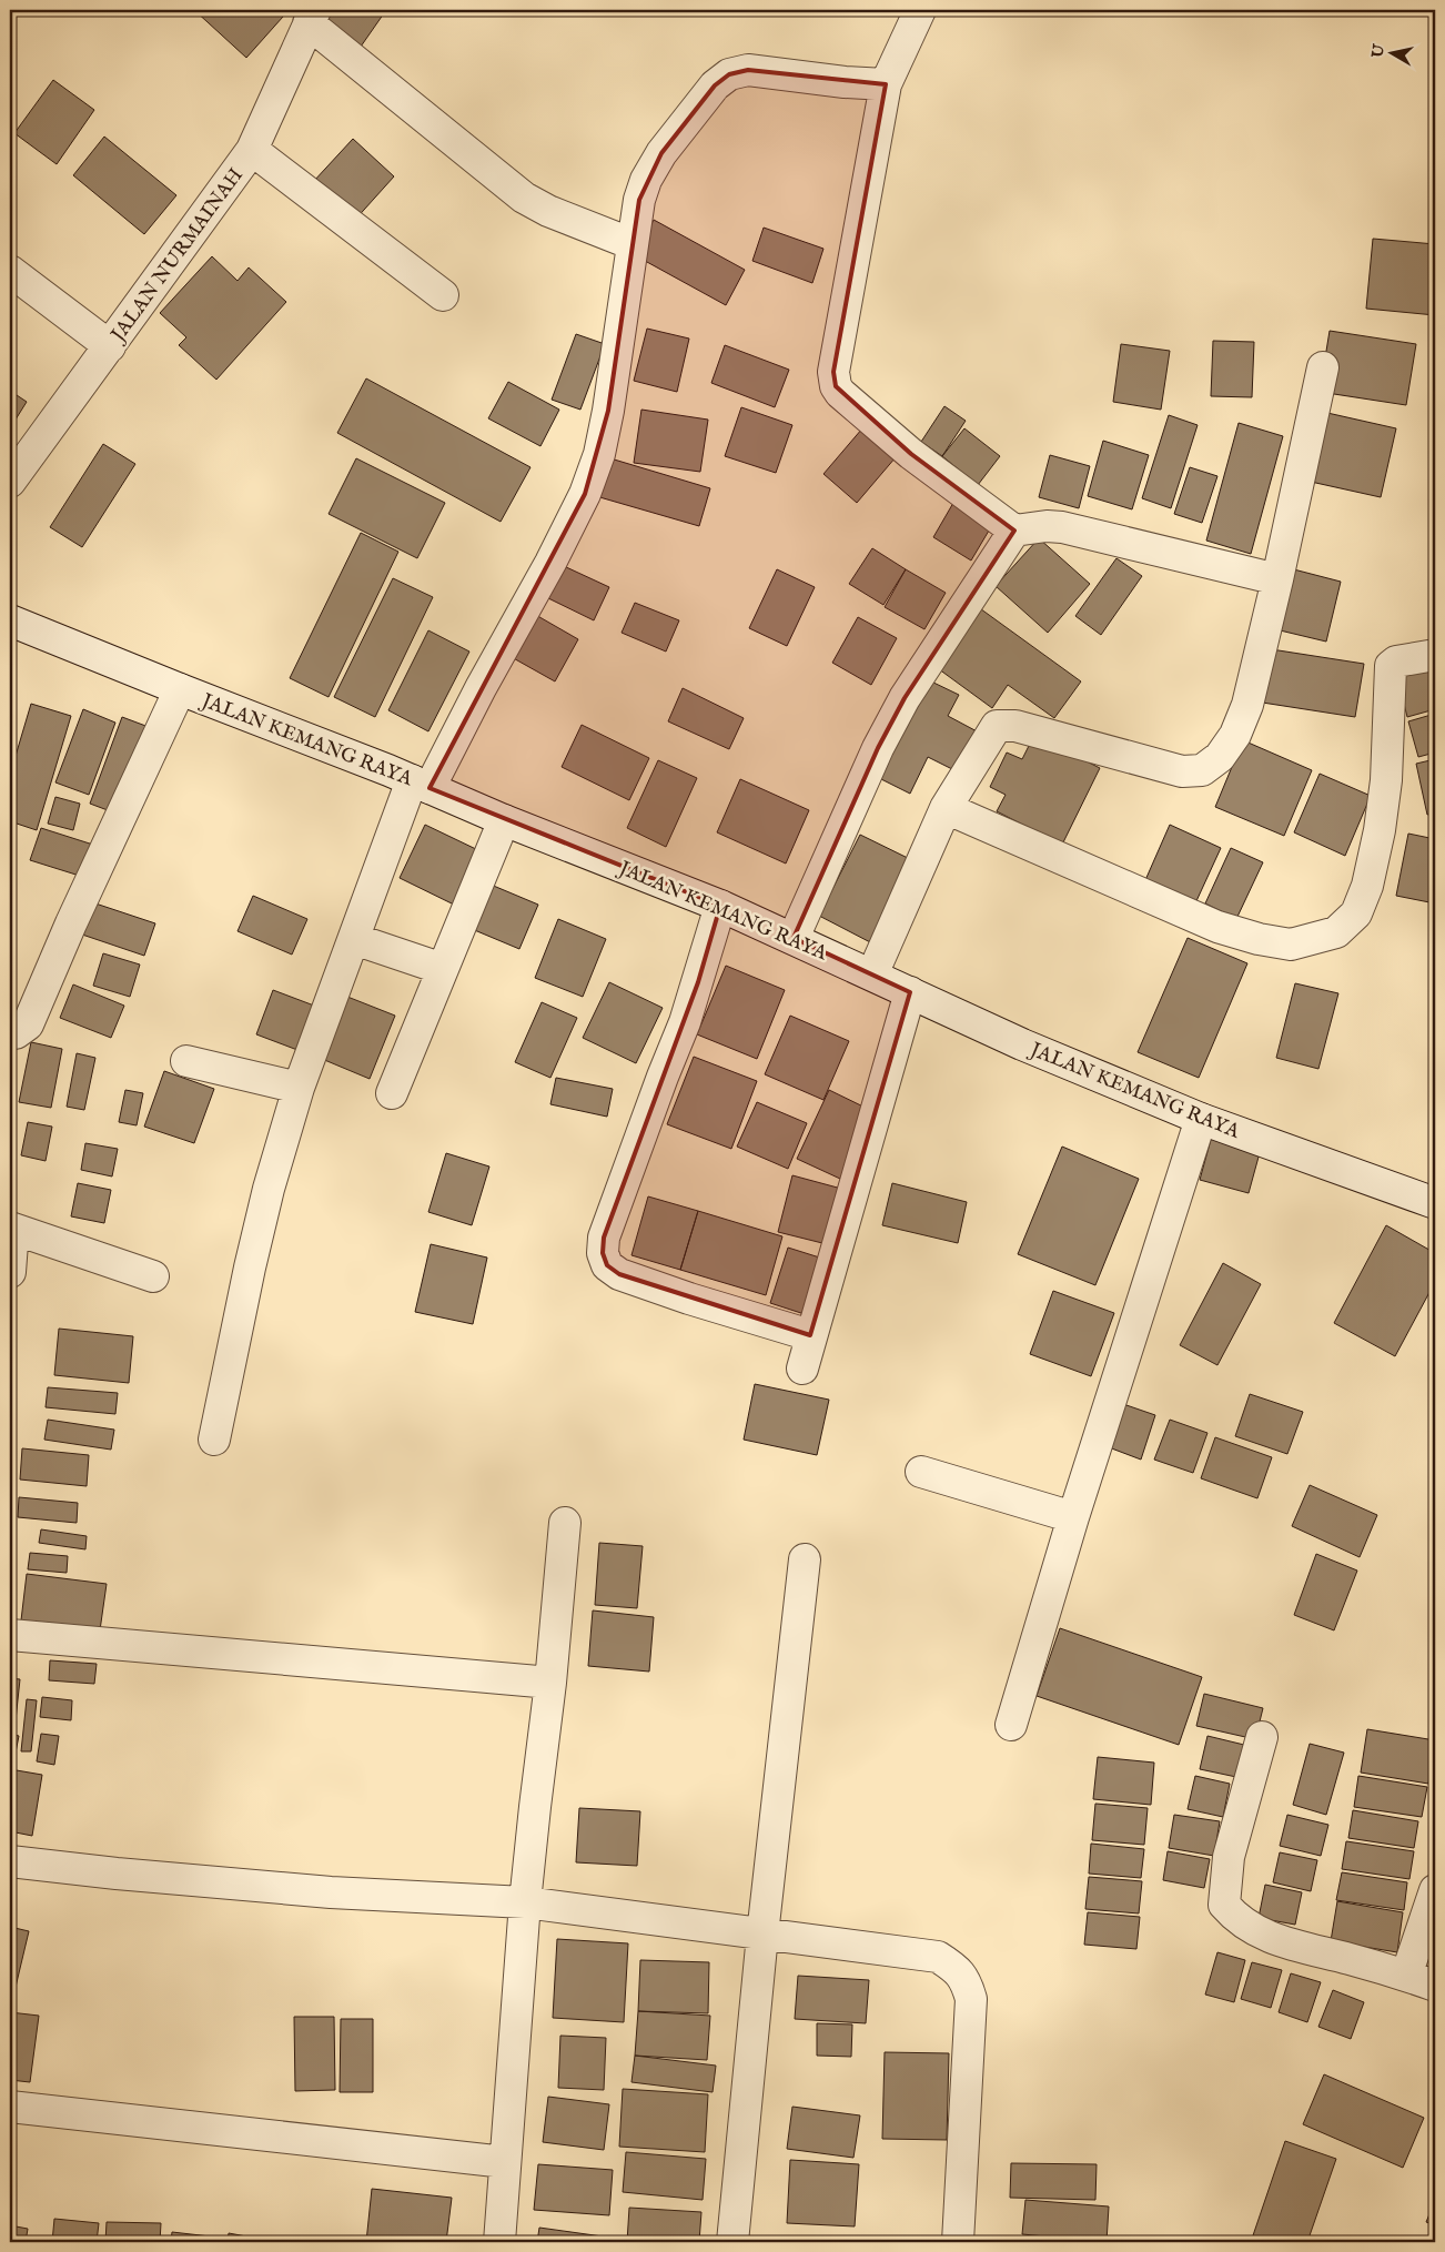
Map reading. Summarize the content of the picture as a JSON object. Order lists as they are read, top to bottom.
{
  "streets": {
    "street": ["JALAN NURMAINAH", "JALAN KEMANG RAYA"]
  },
  "north": "left"
}
